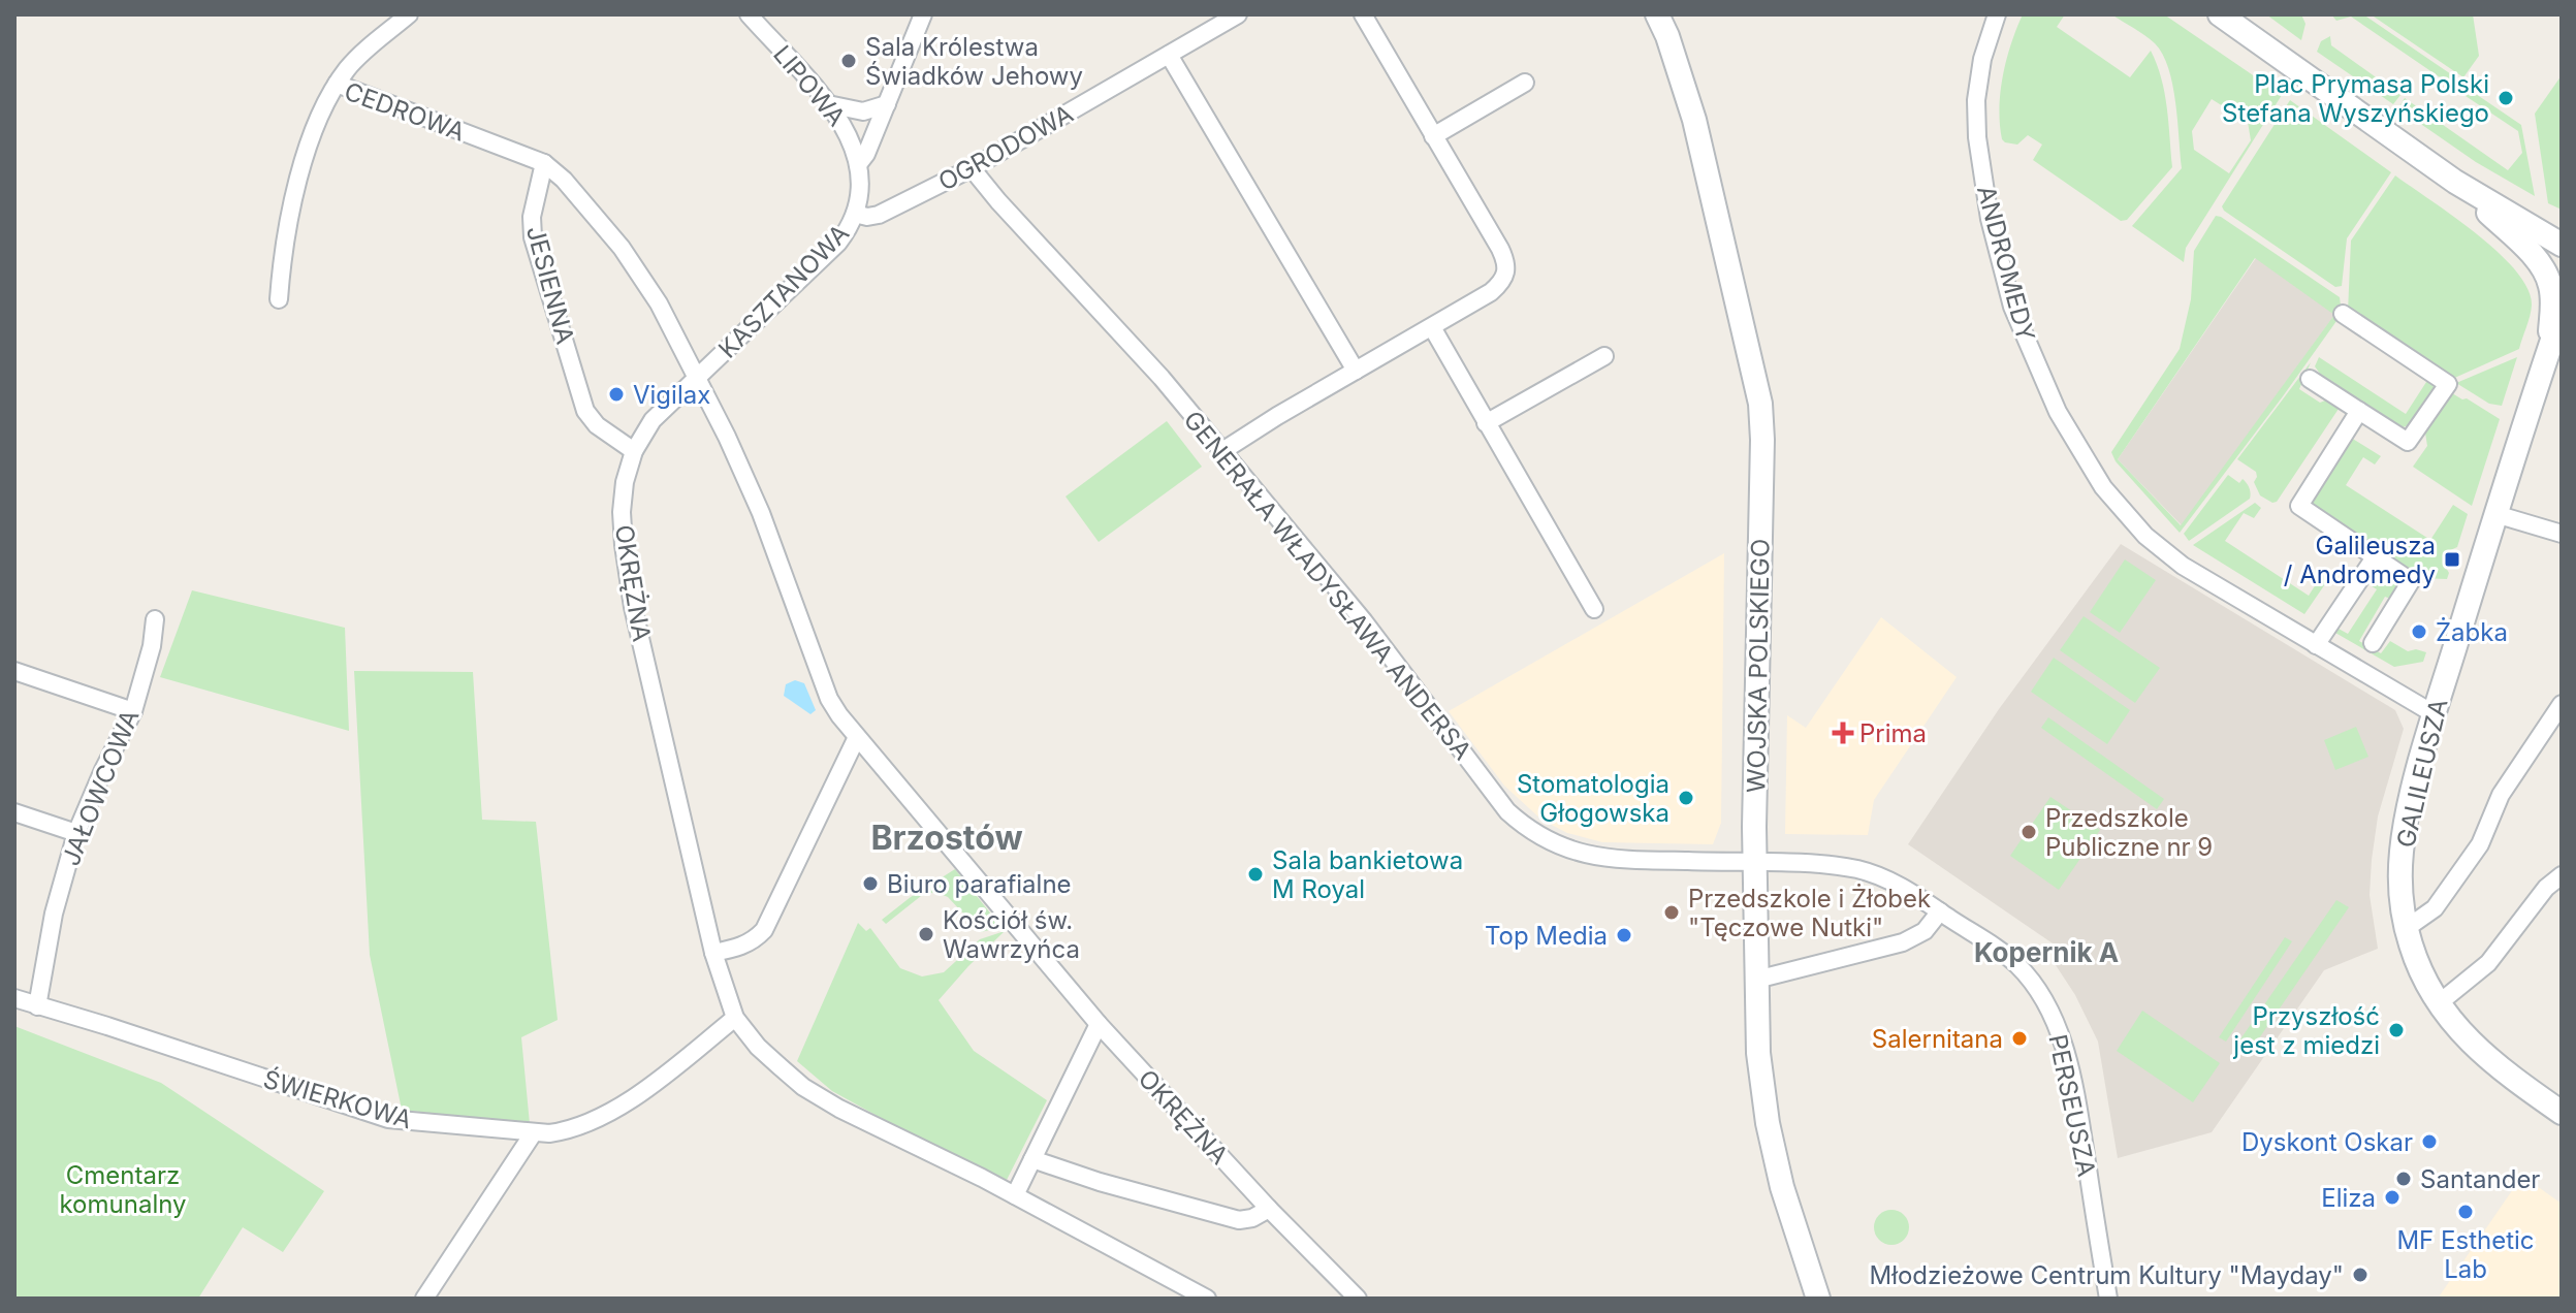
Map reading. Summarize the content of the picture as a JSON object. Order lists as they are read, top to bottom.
{
  "streets": {
    "street": [
      "LIPOWA",
      "CEDROWA",
      "OGRODOWA",
      "ANDROMEDY",
      "JESIENNA",
      "KASZTANOWA",
      "OKRĘŻNA",
      "GENERAŁA WŁADYSŁAWA ANDERSA",
      "WOJSKA POLSKIEGO",
      "GALILEUSZA",
      "JAŁOWCOWA",
      "ŚWIERKOWA",
      "PERSEUSZA"
    ]
  },
  "crossings": [
    ["LIPOWA", "KASZTANOWA"],
    ["CEDROWA", "JESIENNA"],
    ["OGRODOWA", "KASZTANOWA"],
    ["OGRODOWA", "GENERAŁA WŁADYSŁAWA ANDERSA"],
    ["ANDROMEDY", "GALILEUSZA"],
    ["JESIENNA", "OKRĘŻNA"],
    ["KASZTANOWA", "OKRĘŻNA"],
    ["OKRĘŻNA", "ŚWIERKOWA"],
    ["GENERAŁA WŁADYSŁAWA ANDERSA", "WOJSKA POLSKIEGO"],
    ["GENERAŁA WŁADYSŁAWA ANDERSA", "PERSEUSZA"],
    ["WOJSKA POLSKIEGO", "PERSEUSZA"],
    ["JAŁOWCOWA", "ŚWIERKOWA"]
  ],
  "districts": ["Brzostów", "Kopernik A"],
  "parks": ["Cmentarz komunalny"],
  "places": {
    "other": [
      "Sala Królestwa Świadków Jehowy",
      "Plac Prymasa Polski Stefana Wyszyńskiego",
      "Vigilax",
      "Żabka",
      "Stomatologia Głogowska",
      "Przedszkole Publiczne nr 9",
      "Sala bankietowa M Royal",
      "Biuro parafialne",
      "Przedszkole i Żłobek \"Tęczowe Nutki\"",
      "Kościół św. Wawrzyńca",
      "Top Media",
      "Przyszłość jest z miedzi",
      "Salernitana",
      "Dyskont Oskar",
      "Santander",
      "Eliza",
      "MF Esthetic Lab",
      "Młodzieżowe Centrum Kultury \"Mayday\""
    ],
    "transit": ["Galileusza / Andromedy"],
    "health": ["Prima"]
  }
}
